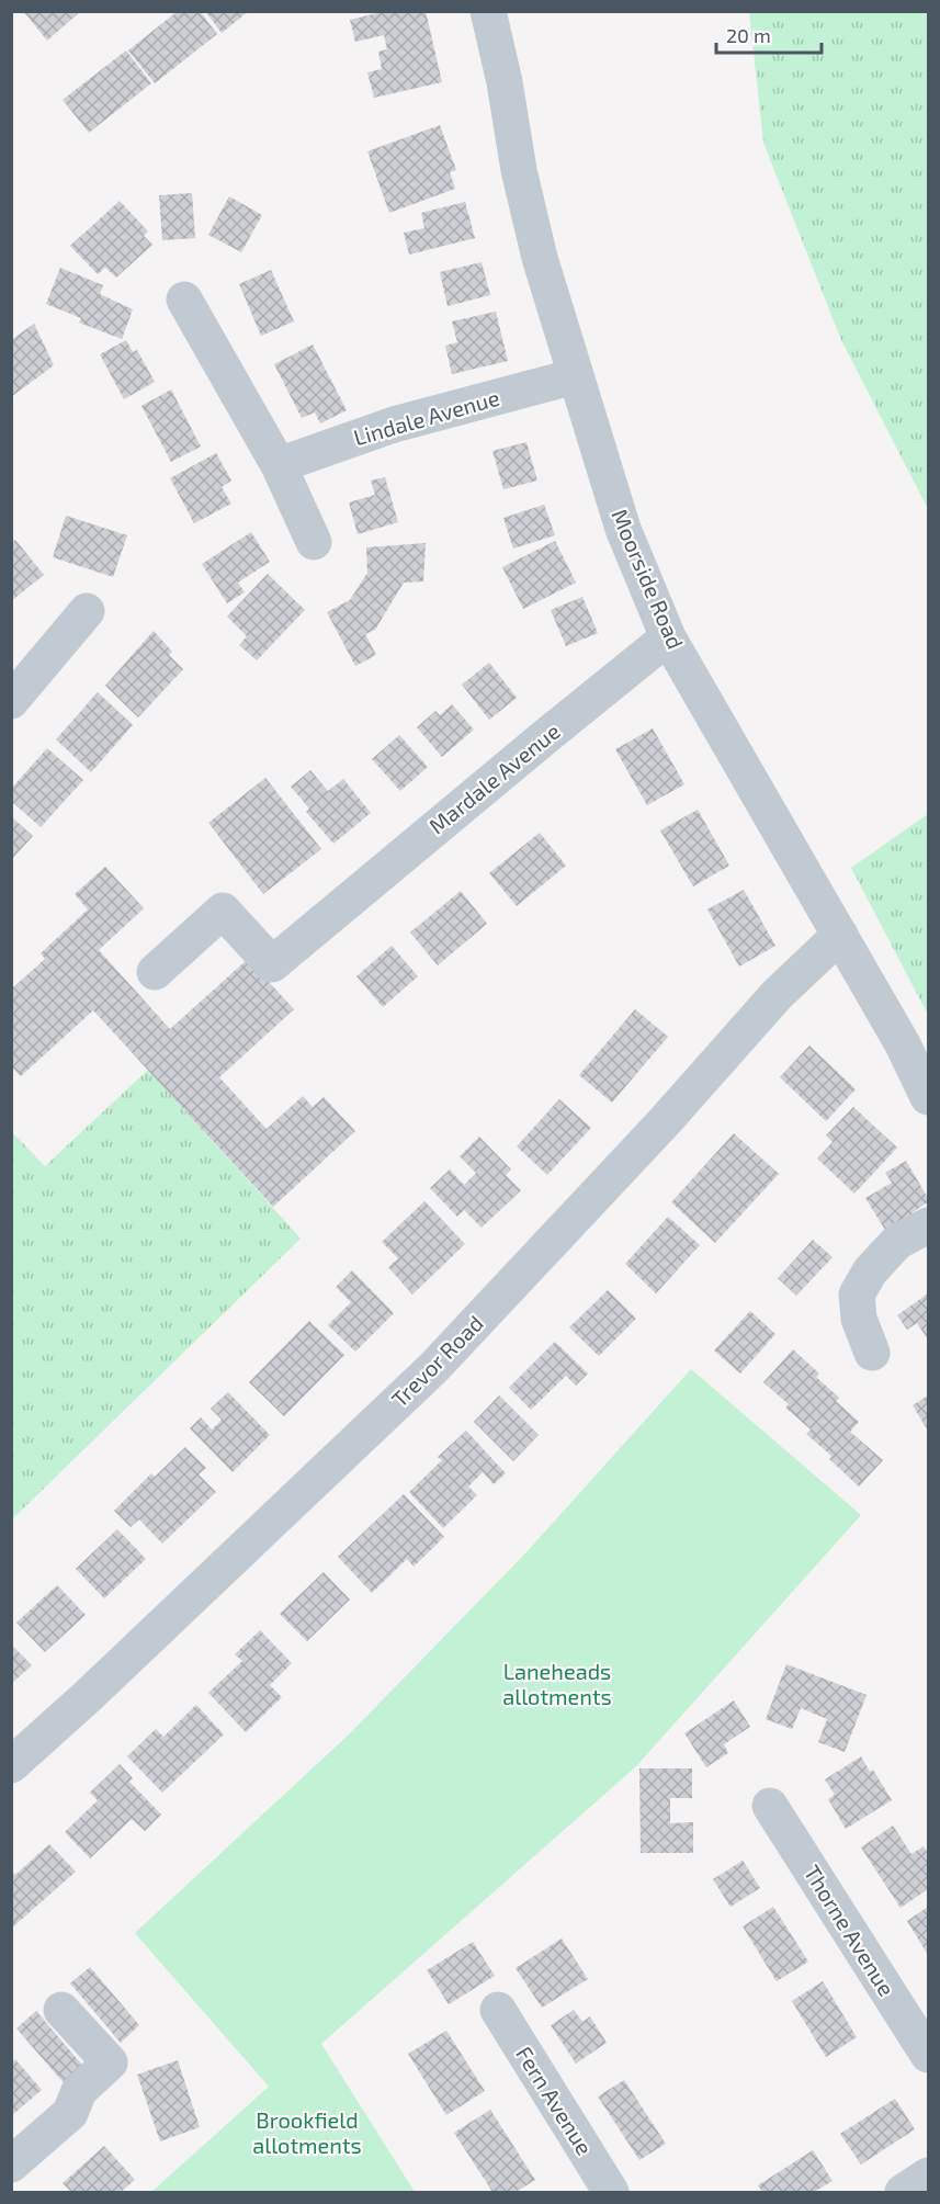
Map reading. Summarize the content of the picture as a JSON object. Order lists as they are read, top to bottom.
{
  "streets": {
    "street": [
      "Lindale Avenue",
      "Moorside Road",
      "Mardale Avenue",
      "Trevor Road",
      "Thorne Avenue",
      "Fern Avenue"
    ]
  },
  "crossings": [
    ["Lindale Avenue", "Moorside Road"],
    ["Moorside Road", "Mardale Avenue"],
    ["Moorside Road", "Trevor Road"]
  ],
  "parks": ["Laneheads allotments", "Brookfield allotments"],
  "scale_bar": "20 m"
}
